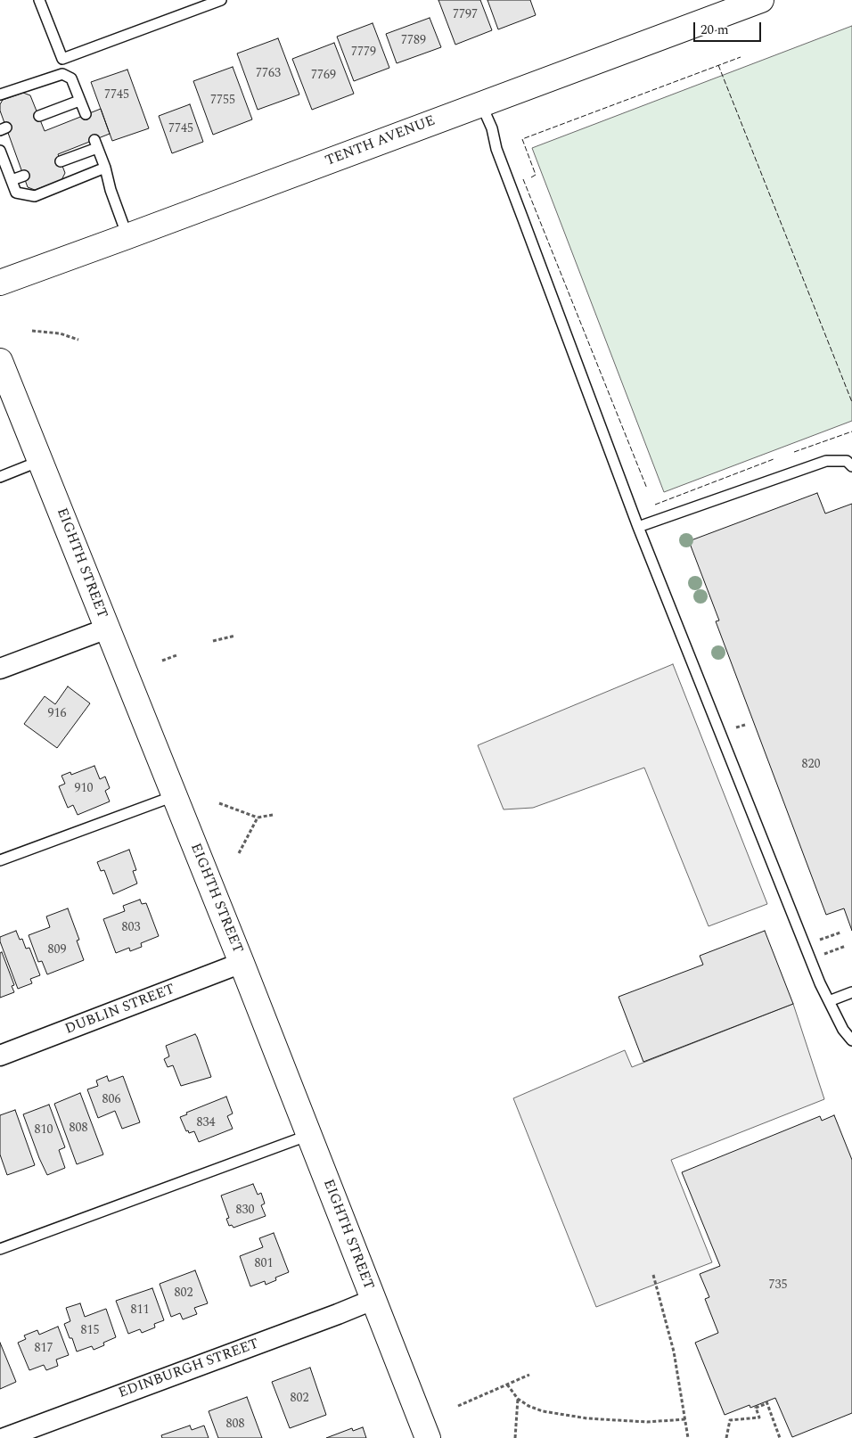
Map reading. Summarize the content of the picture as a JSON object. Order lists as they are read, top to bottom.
{
  "streets": {
    "street": [
      "TENTH AVENUE",
      "EIGHTH STREET",
      "DUBLIN STREET",
      "EDINBURGH STREET"
    ]
  },
  "crossings": [
    ["EIGHTH STREET", "DUBLIN STREET"],
    ["EIGHTH STREET", "EDINBURGH STREET"]
  ],
  "house_numbers": [
    "7797",
    "7789",
    "7779",
    "7763",
    "7769",
    "7745",
    "7755",
    "7745",
    "916",
    "820",
    "910",
    "803",
    "809",
    "806",
    "834",
    "808",
    "810",
    "830",
    "801",
    "735",
    "802",
    "811",
    "815",
    "817",
    "802",
    "808"
  ],
  "scale_bar": "20 m"
}
